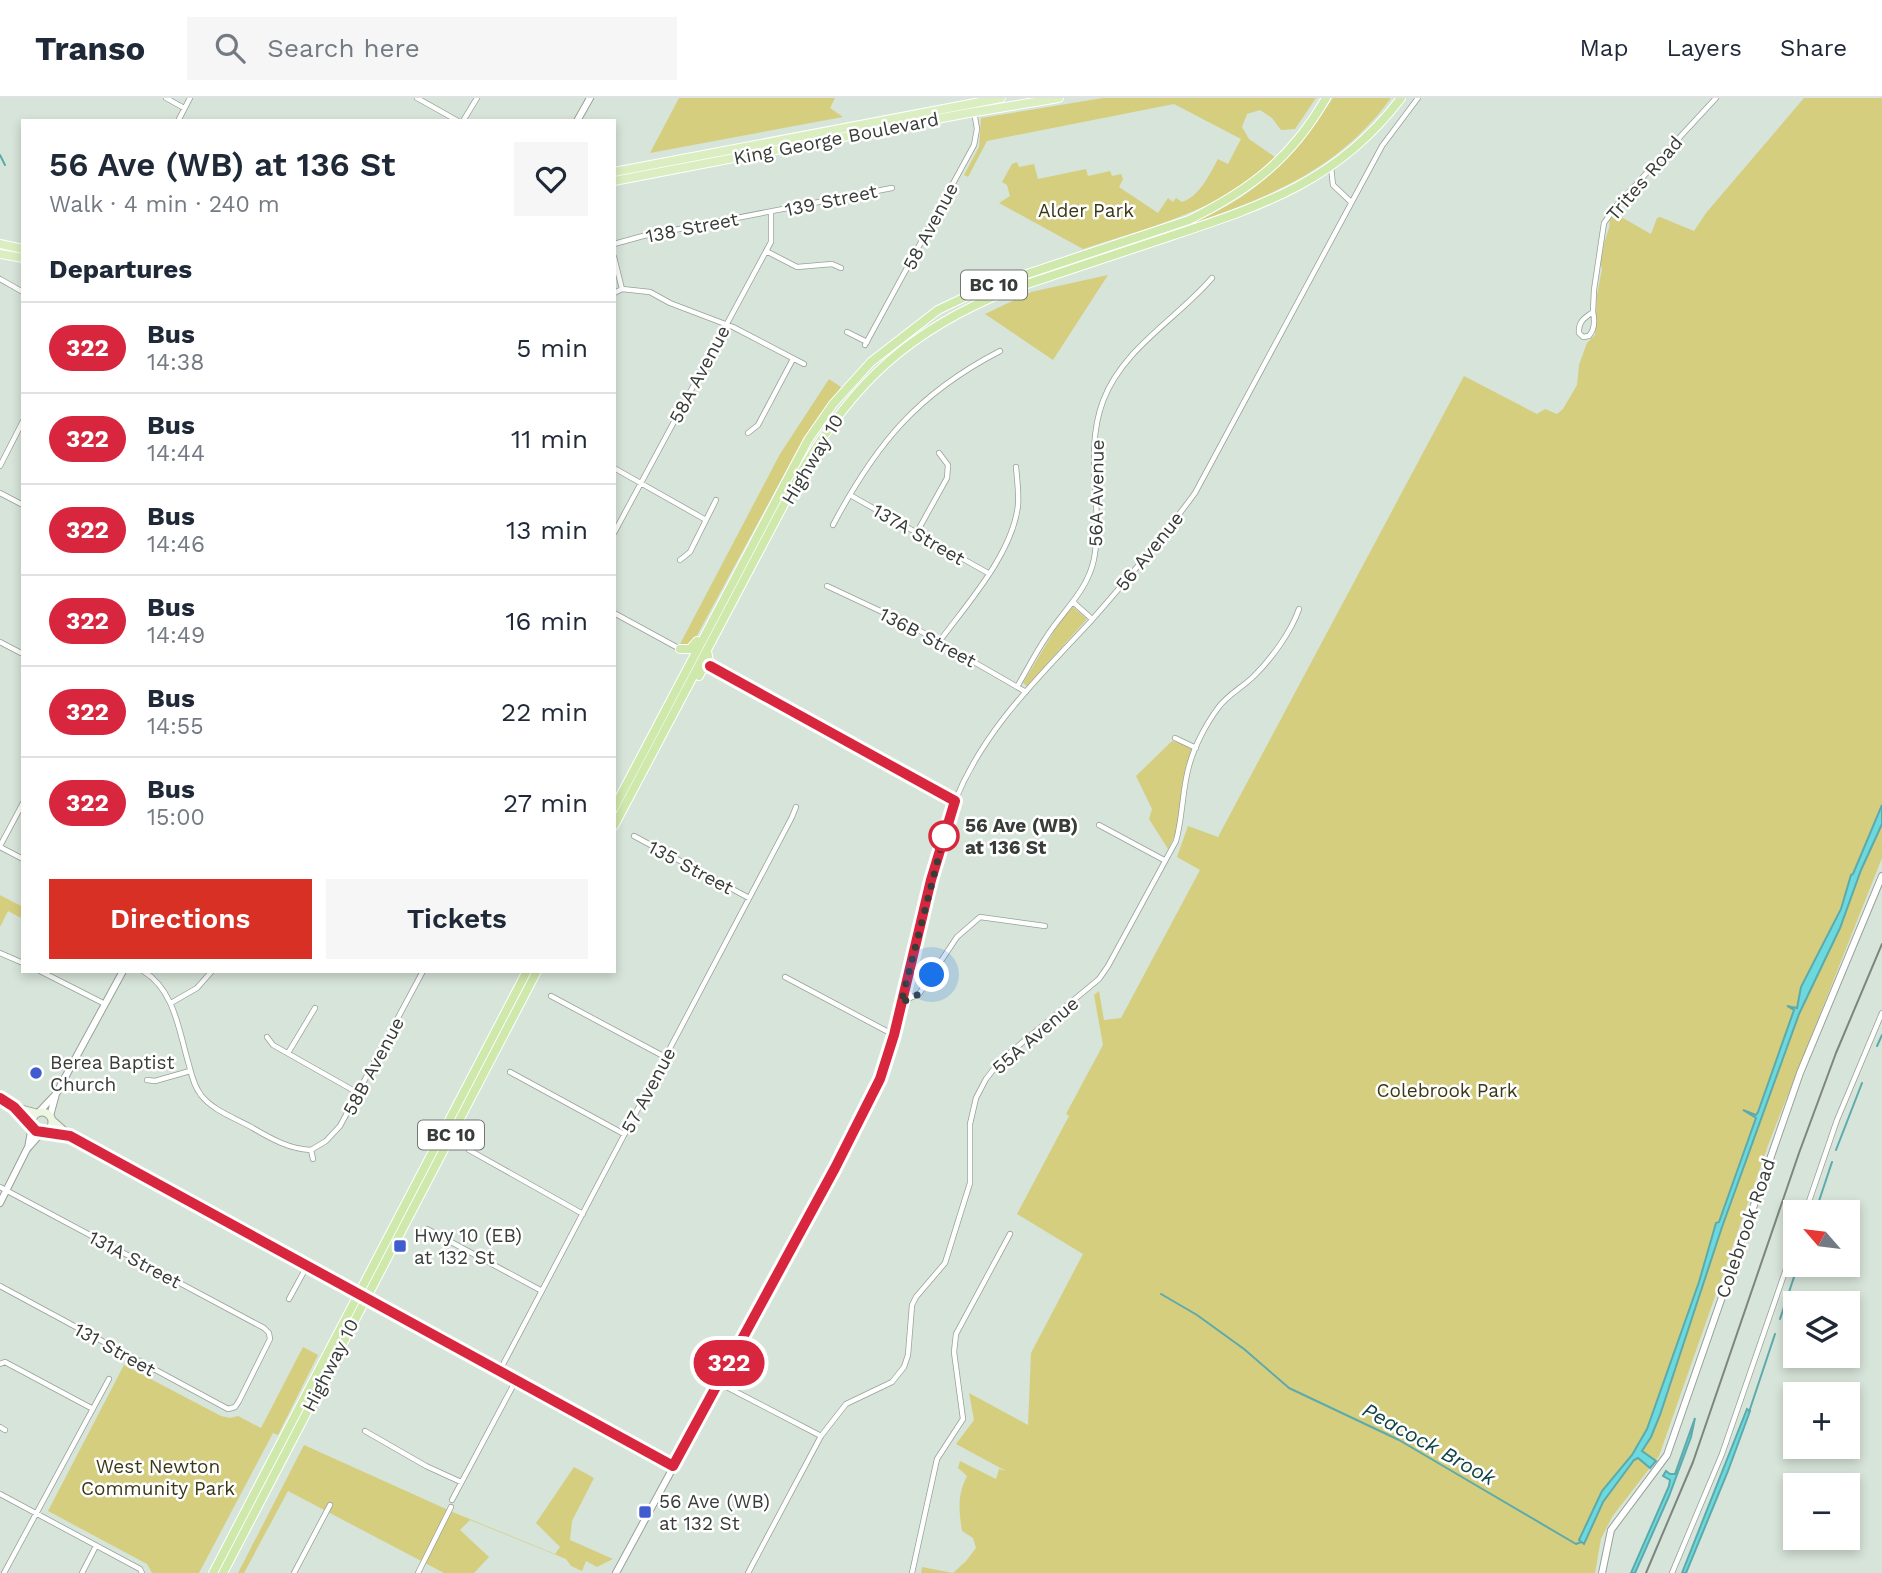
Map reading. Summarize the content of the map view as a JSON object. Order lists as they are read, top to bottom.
{
  "streets": {
    "highway": ["BC 10", "Highway 10"],
    "main road": ["King George Boulevard"],
    "street": [
      "Trites Road",
      "139 Street",
      "58 Avenue",
      "138 Street",
      "58A Avenue",
      "56A Avenue",
      "137A Street",
      "56 Avenue",
      "136B Street",
      "135 Street",
      "55A Avenue",
      "58B Avenue",
      "57 Avenue",
      "Colebrook Road",
      "131A Street",
      "131 Street"
    ]
  },
  "crossings": [
    ["King George Boulevard", "58 Avenue"],
    ["139 Street", "138 Street"],
    ["139 Street", "58A Avenue"],
    ["138 Street", "58A Avenue"],
    ["56A Avenue", "136B Street"],
    ["56 Avenue", "136B Street"],
    ["135 Street", "57 Avenue"],
    ["131A Street", "131 Street"]
  ],
  "water": ["Peacock Brook"],
  "parks": ["Alder Park", "Colebrook Park", "West Newton Community Park"],
  "places": {
    "other": ["56 Ave (WB) at 136 St", "Berea Baptist Church"],
    "transit": ["Hwy 10 (EB) at 132 St", "56 Ave (WB) at 132 St"]
  },
  "lines": ["bus line 322"],
  "north": "top left",
  "page": {
    "header": "Transo",
    "search": "Search here",
    "nav": ["Map", "Layers", "Share"],
    "on_map": "322",
    "heading": [
      ["56 Ave (WB) at 136 St", "Walk · 4 min · 240 m"],
      "Departures"
    ],
    "list": [
      {
        "mark": "322",
        "name": "Bus",
        "note": "14:38",
        "value": "5 min"
      },
      {
        "mark": "322",
        "name": "Bus",
        "note": "14:44",
        "value": "11 min"
      },
      {
        "mark": "322",
        "name": "Bus",
        "note": "14:46",
        "value": "13 min"
      },
      {
        "mark": "322",
        "name": "Bus",
        "note": "14:49",
        "value": "16 min"
      },
      {
        "mark": "322",
        "name": "Bus",
        "note": "14:55",
        "value": "22 min"
      },
      {
        "mark": "322",
        "name": "Bus",
        "note": "15:00",
        "value": "27 min"
      }
    ],
    "buttons": ["Directions", "Tickets"],
    "map_buttons": ["+", "−"]
  }
}
